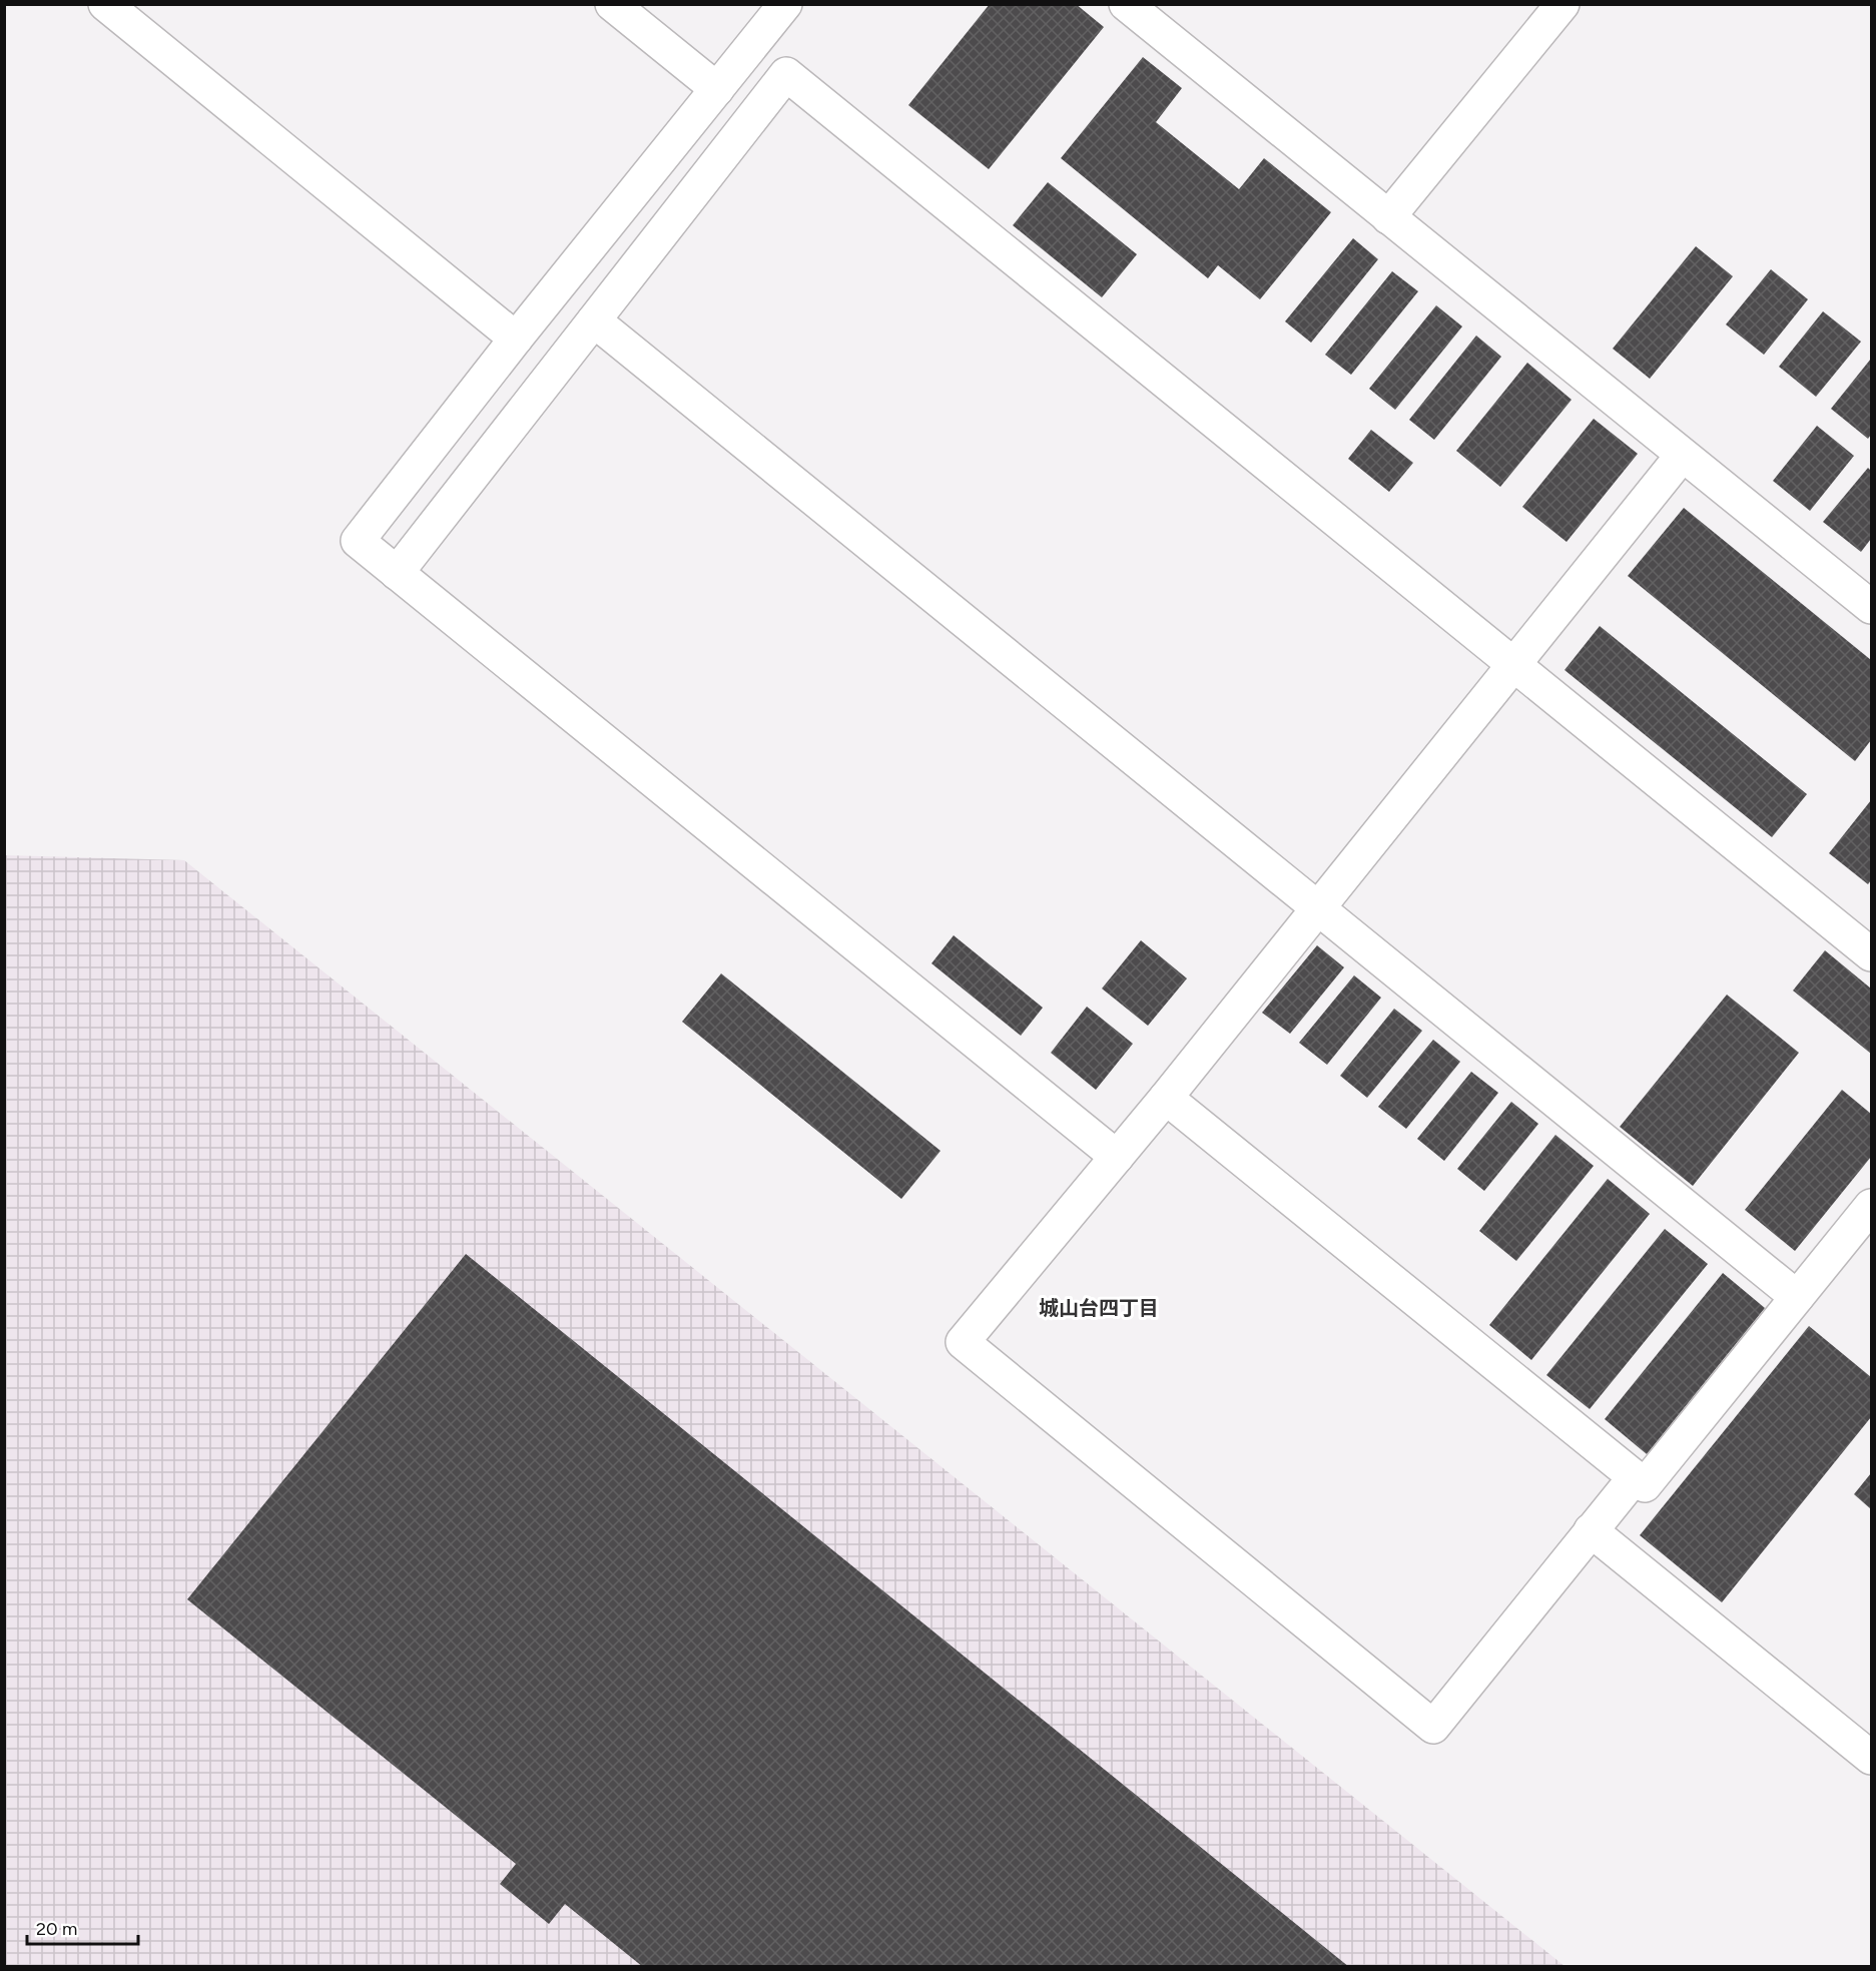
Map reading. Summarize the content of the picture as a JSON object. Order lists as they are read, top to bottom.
{
  "districts": ["城山台四丁目"],
  "scale_bar": "20 m"
}
